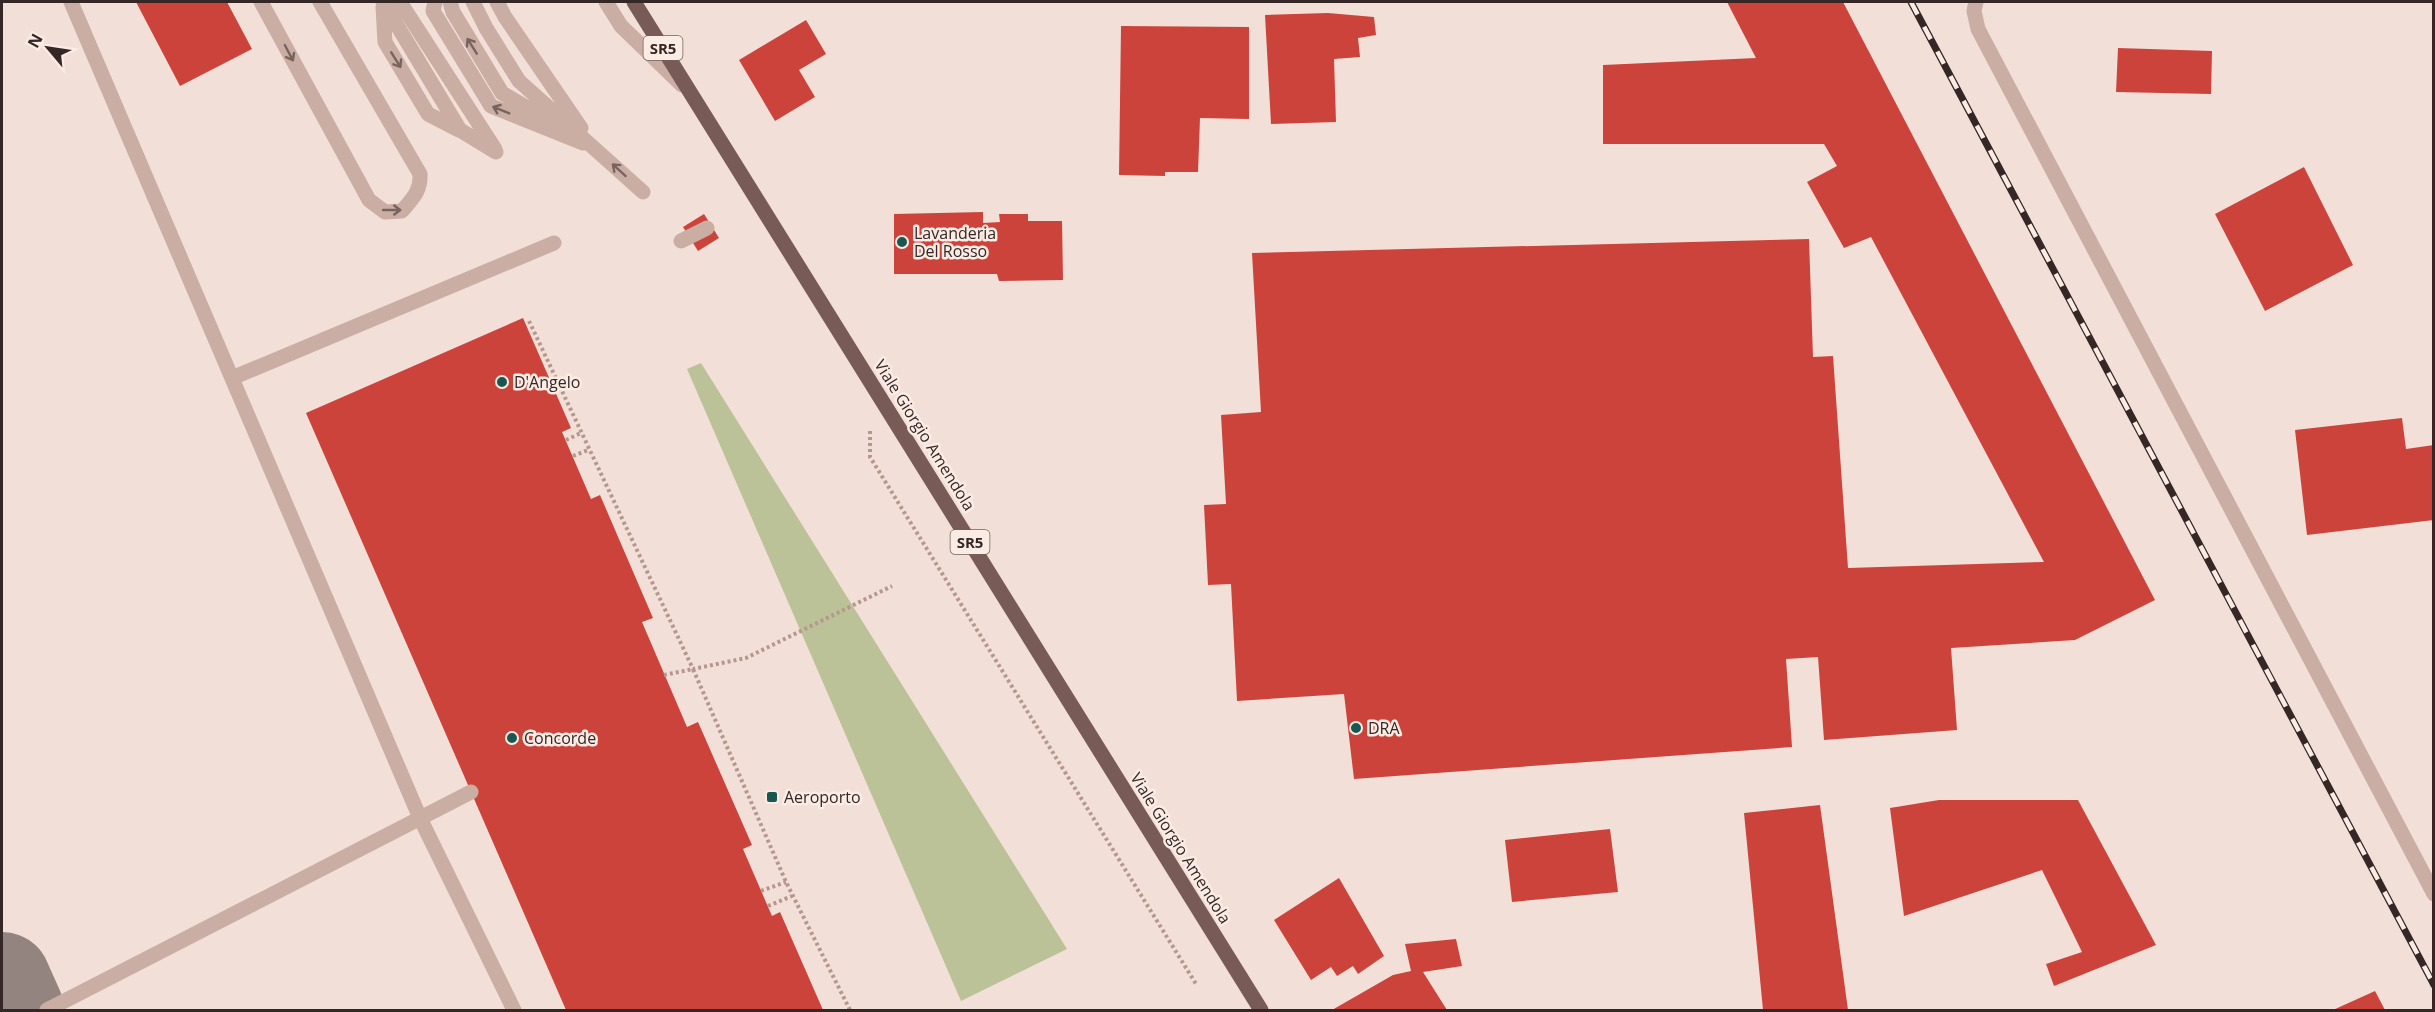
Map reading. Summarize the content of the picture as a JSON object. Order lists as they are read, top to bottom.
{
  "streets": {
    "main road": ["SR5", "Viale Giorgio Amendola"]
  },
  "places": {
    "other": [
      "Lavanderia Del Rosso",
      "D'Angelo",
      "DRA",
      "Concorde"
    ],
    "transit": ["Aeroporto"]
  },
  "north": "top left"
}
